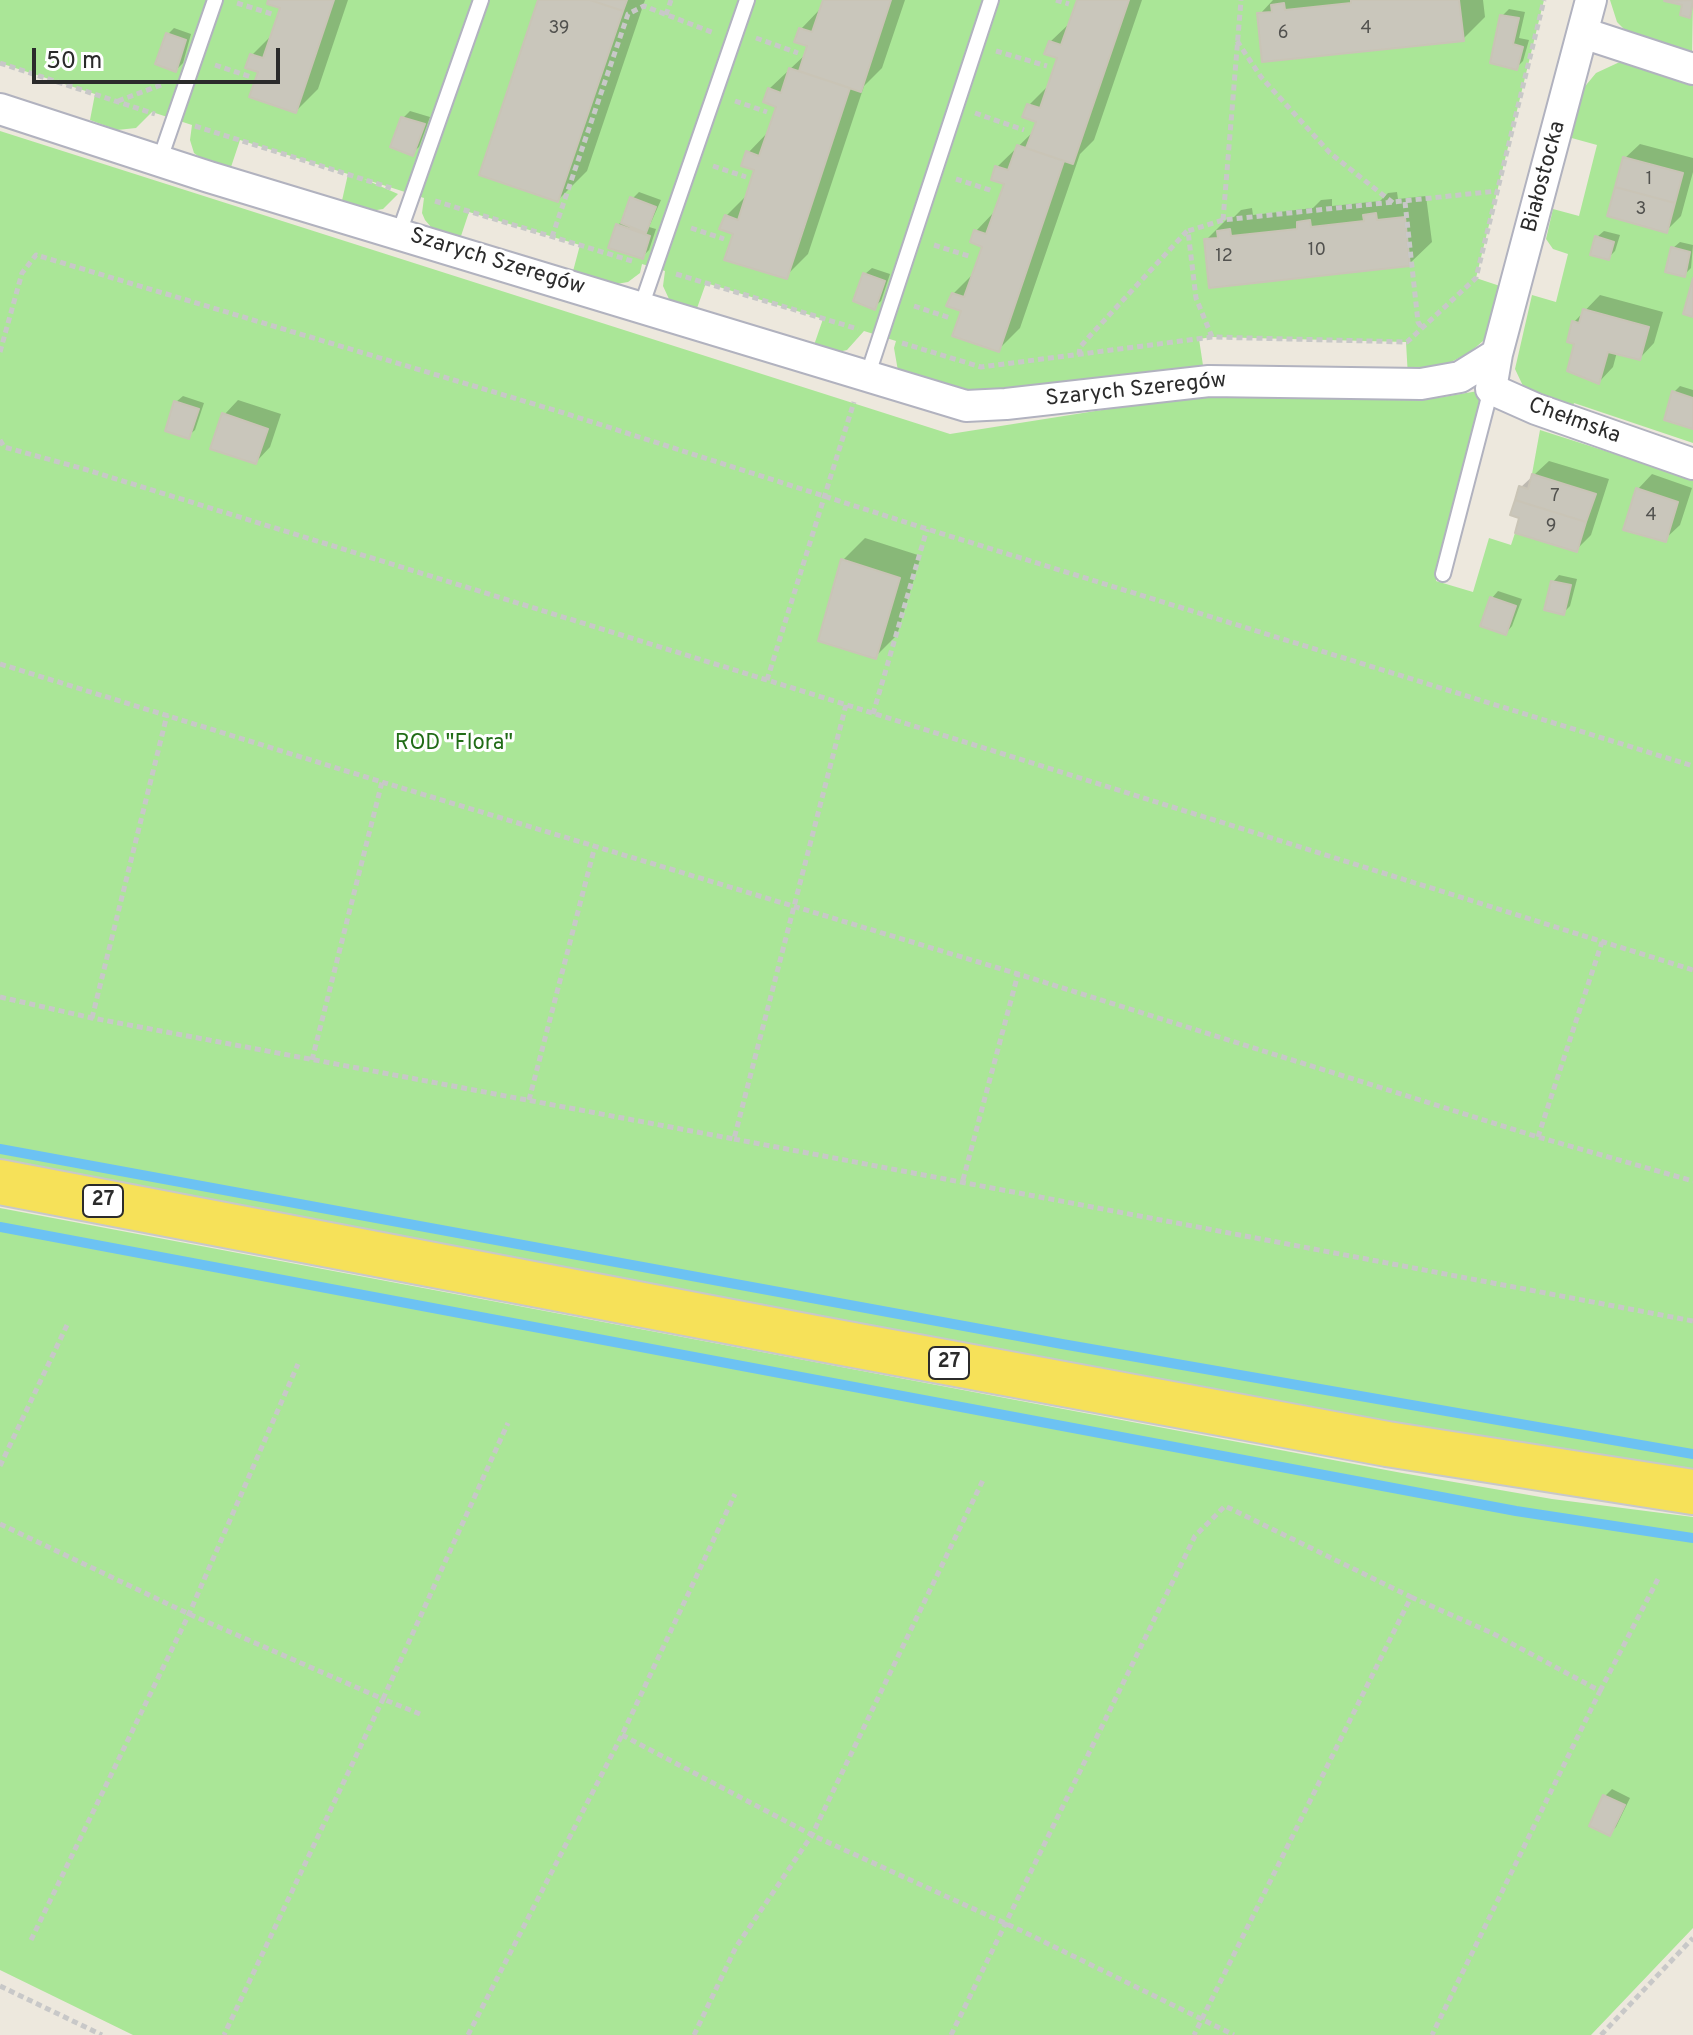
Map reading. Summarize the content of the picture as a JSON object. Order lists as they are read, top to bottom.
{
  "streets": {
    "main road": ["27"],
    "street": ["Białostocka", "Szarych Szeregów", "Chełmska"]
  },
  "crossings": [
    ["Białostocka", "Szarych Szeregów"]
  ],
  "parks": ["ROD \"Flora\""],
  "house_numbers": [
    "39",
    "4",
    "6",
    "1",
    "3",
    "10",
    "12",
    "7",
    "4",
    "9"
  ],
  "scale_bar": "50 m"
}
